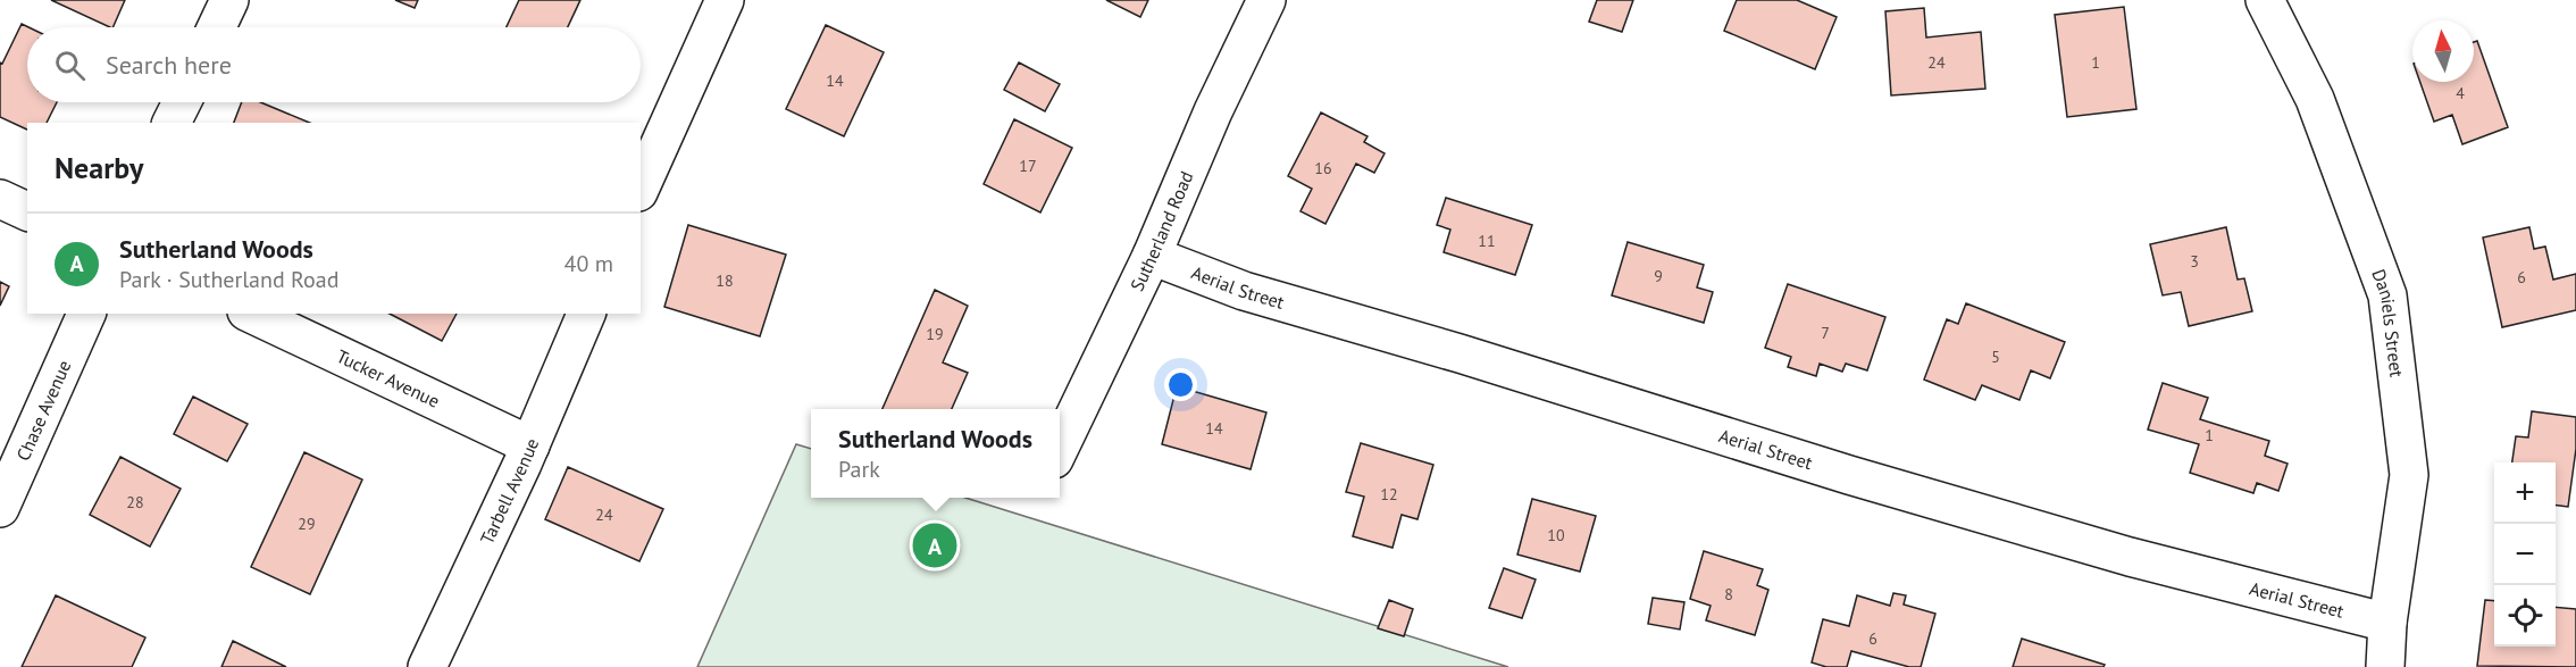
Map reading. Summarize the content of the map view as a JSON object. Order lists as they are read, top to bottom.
{
  "streets": {
    "street": [
      "Sutherland Road",
      "Aerial Street",
      "Daniels Street",
      "Tucker Avenue",
      "Chase Avenue",
      "Tarbell Avenue"
    ]
  },
  "crossings": [
    ["Sutherland Road", "Aerial Street"],
    ["Aerial Street", "Daniels Street"],
    ["Tucker Avenue", "Tarbell Avenue"]
  ],
  "house_numbers": [
    "24",
    "1",
    "14",
    "4",
    "17",
    "16",
    "11",
    "3",
    "9",
    "6",
    "18",
    "7",
    "19",
    "5",
    "14",
    "1",
    "12",
    "28",
    "24",
    "29",
    "10",
    "8",
    "6"
  ],
  "north": "top",
  "page": {
    "search": "Search here",
    "heading": "Nearby",
    "list": [
      {
        "mark": "A",
        "name": "Sutherland Woods",
        "note": "Park · Sutherland Road",
        "value": "40 m"
      }
    ],
    "popup": ["Sutherland Woods", "Park"],
    "map_buttons": ["+", "−"],
    "pins": "A"
  }
}
